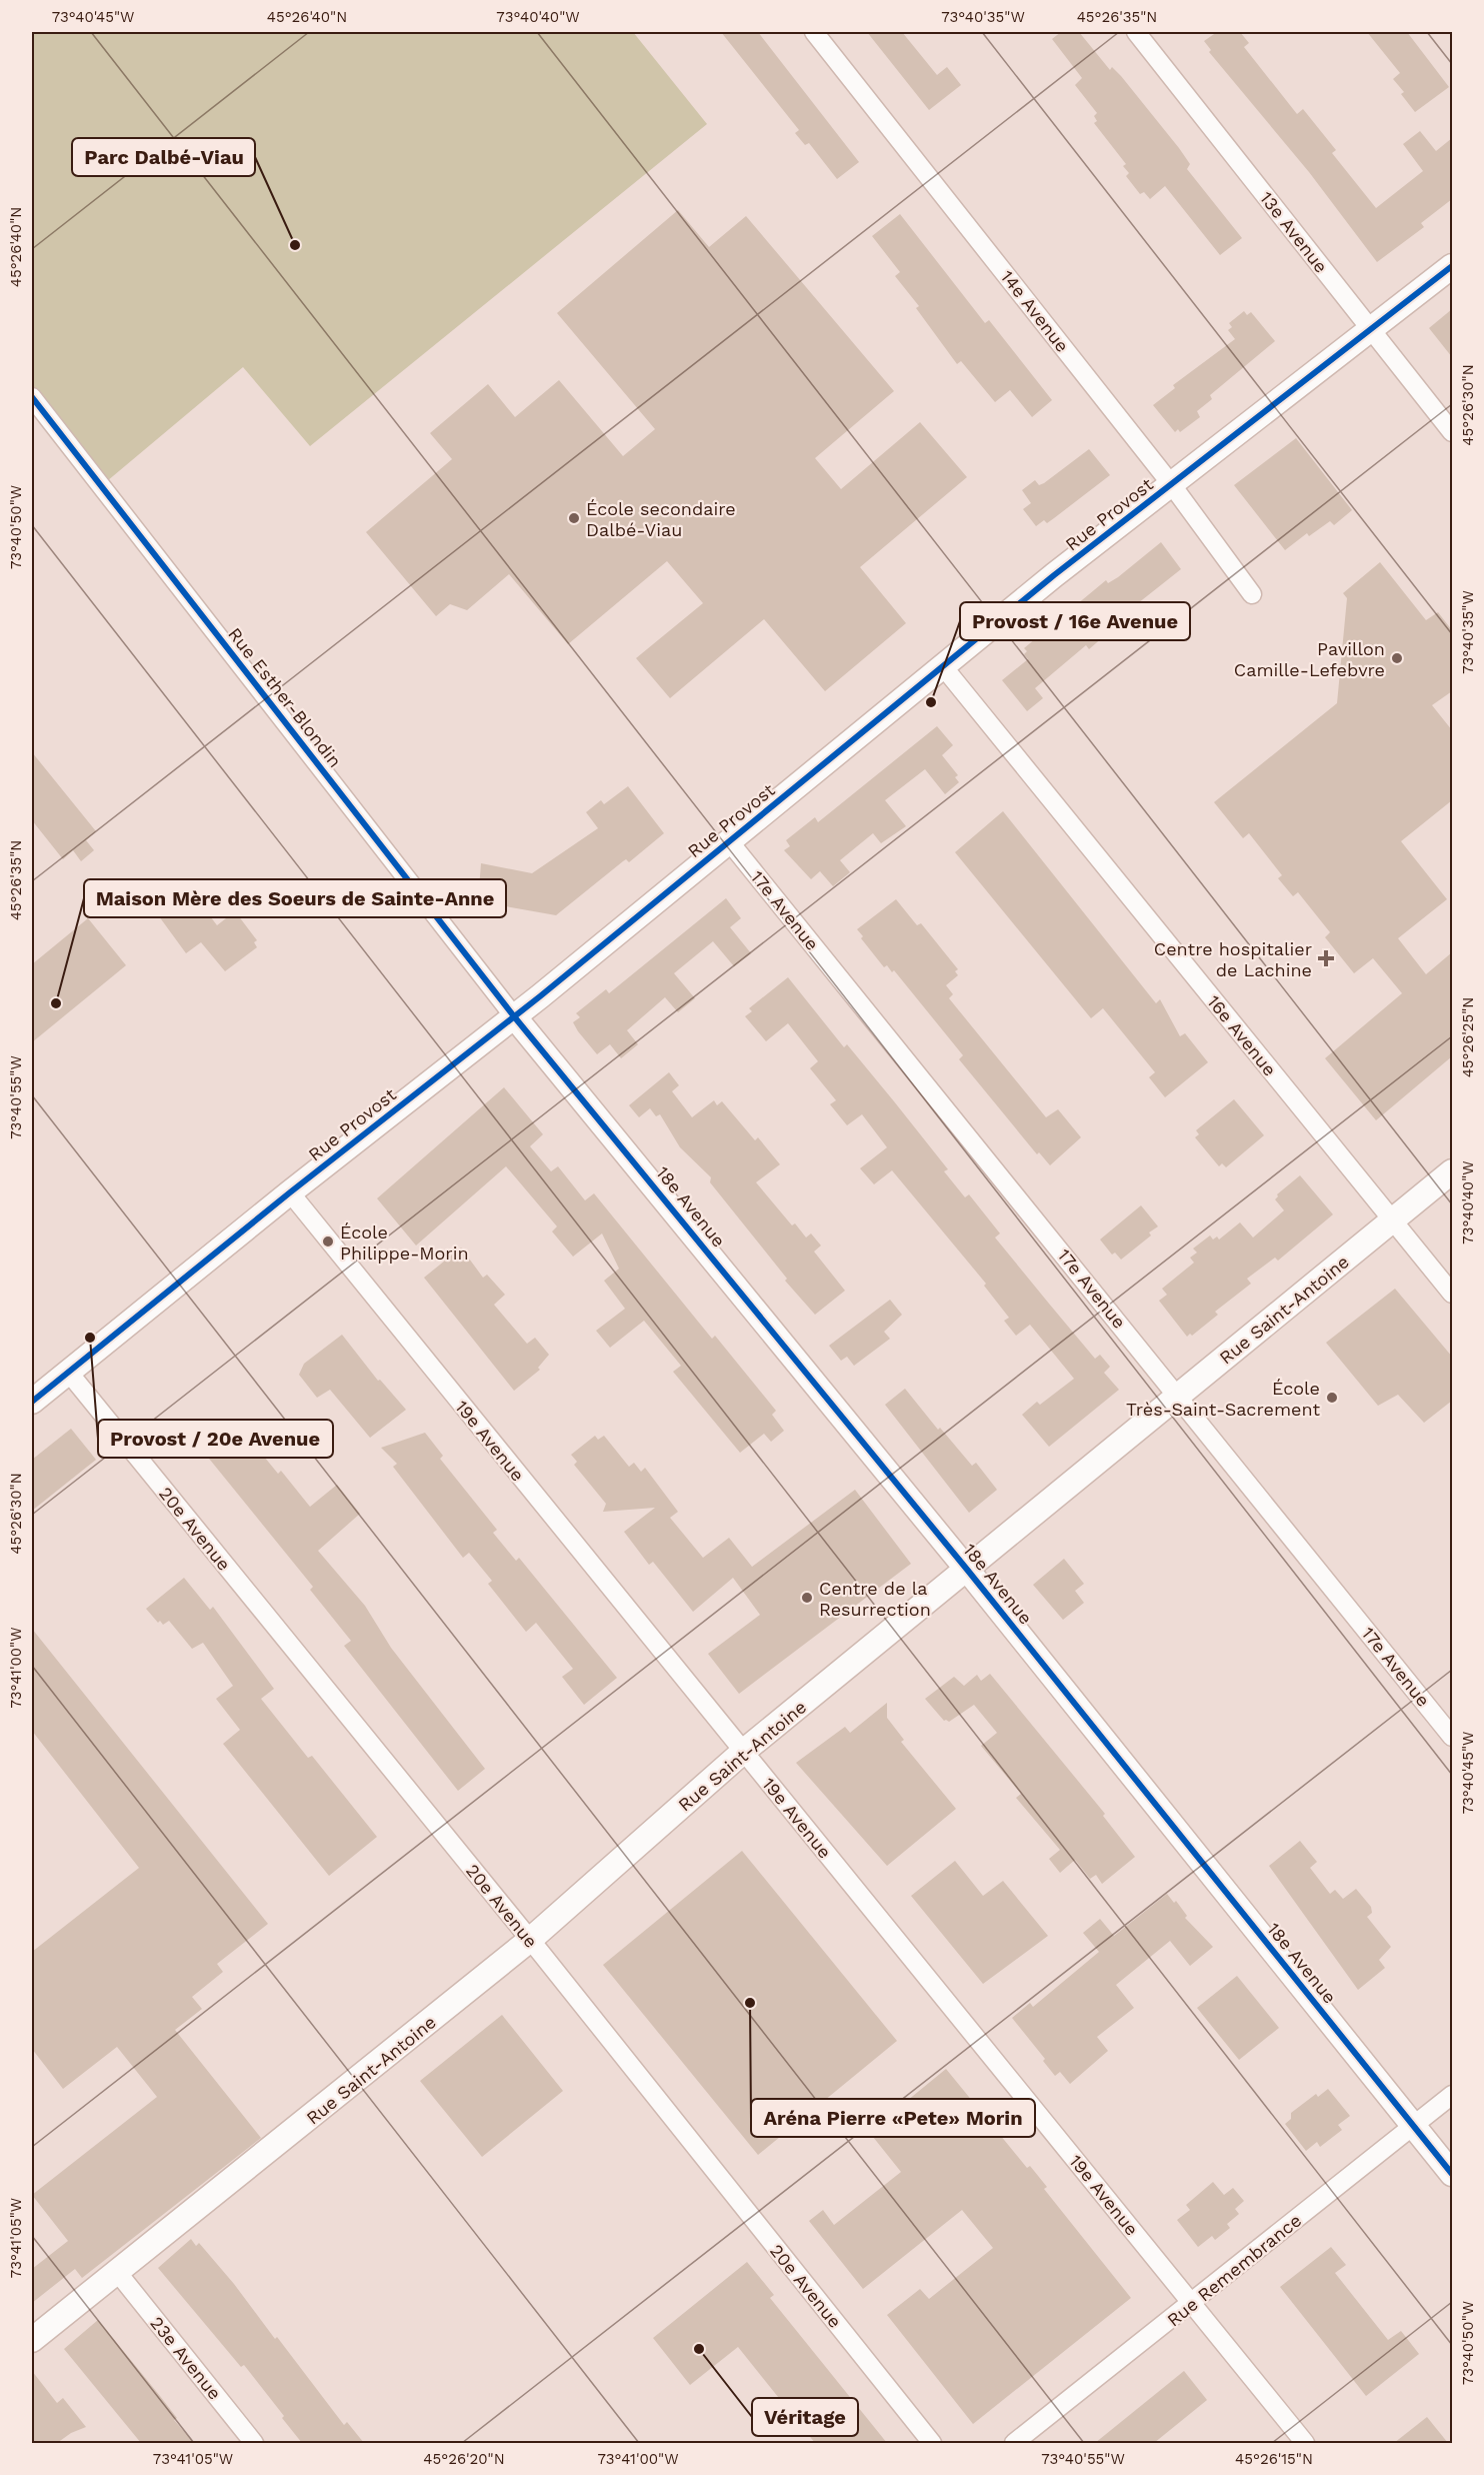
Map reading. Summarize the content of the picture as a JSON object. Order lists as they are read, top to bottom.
{
  "streets": {
    "street": [
      "13e Avenue",
      "14e Avenue",
      "Rue Provost",
      "Rue Esther-Blondin",
      "17e Avenue",
      "16e Avenue",
      "18e Avenue",
      "Rue Saint-Antoine",
      "19e Avenue",
      "20e Avenue",
      "Rue Remembrance",
      "23e Avenue"
    ]
  },
  "crossings": [
    ["13e Avenue", "Rue Provost"],
    ["14e Avenue", "Rue Provost"],
    ["Rue Provost", "Rue Esther-Blondin"],
    ["Rue Provost", "17e Avenue"],
    ["Rue Provost", "16e Avenue"],
    ["Rue Provost", "18e Avenue"],
    ["Rue Provost", "19e Avenue"],
    ["Rue Provost", "20e Avenue"],
    ["Rue Esther-Blondin", "18e Avenue"],
    ["17e Avenue", "Rue Saint-Antoine"],
    ["16e Avenue", "Rue Saint-Antoine"],
    ["18e Avenue", "Rue Saint-Antoine"],
    ["18e Avenue", "Rue Remembrance"],
    ["Rue Saint-Antoine", "19e Avenue"],
    ["Rue Saint-Antoine", "20e Avenue"],
    ["Rue Saint-Antoine", "23e Avenue"],
    ["19e Avenue", "Rue Remembrance"]
  ],
  "places": {
    "other": [
      "Parc Dalbé-Viau",
      "École secondaire Dalbé-Viau",
      "Pavillon Camille-Lefebvre",
      "Provost / 16e Avenue",
      "Maison Mère des Soeurs de Sainte-Anne",
      "École Philippe-Morin",
      "Provost / 20e Avenue",
      "École Très-Saint-Sacrement",
      "Centre de la Resurrection",
      "Aréna Pierre «Pete» Morin",
      "Véritage"
    ],
    "health": ["Centre hospitalier de Lachine"]
  },
  "coordinates": [
    "73°40'45\"W",
    "45°26'40\"N",
    "73°40'40\"W",
    "73°40'35\"W",
    "45°26'35\"N",
    "45°26'30\"N",
    "73°40'50\"W",
    "45°26'25\"N",
    "73°40'55\"W",
    "73°41'00\"W",
    "73°41'05\"W",
    "45°26'20\"N",
    "45°26'15\"N"
  ]
}
